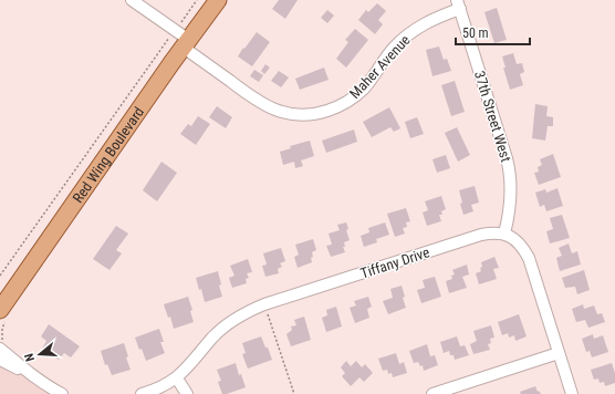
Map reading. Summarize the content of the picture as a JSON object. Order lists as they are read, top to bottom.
{
  "streets": {
    "main road": ["Red Wing Boulevard"],
    "street": ["Maher Avenue", "37th Street West", "Tiffany Drive"]
  },
  "crossings": [
    ["Maher Avenue", "37th Street West"],
    ["Maher Avenue", "Red Wing Boulevard"],
    ["37th Street West", "Tiffany Drive"]
  ],
  "scale_bar": "50 m",
  "north": "left"
}
